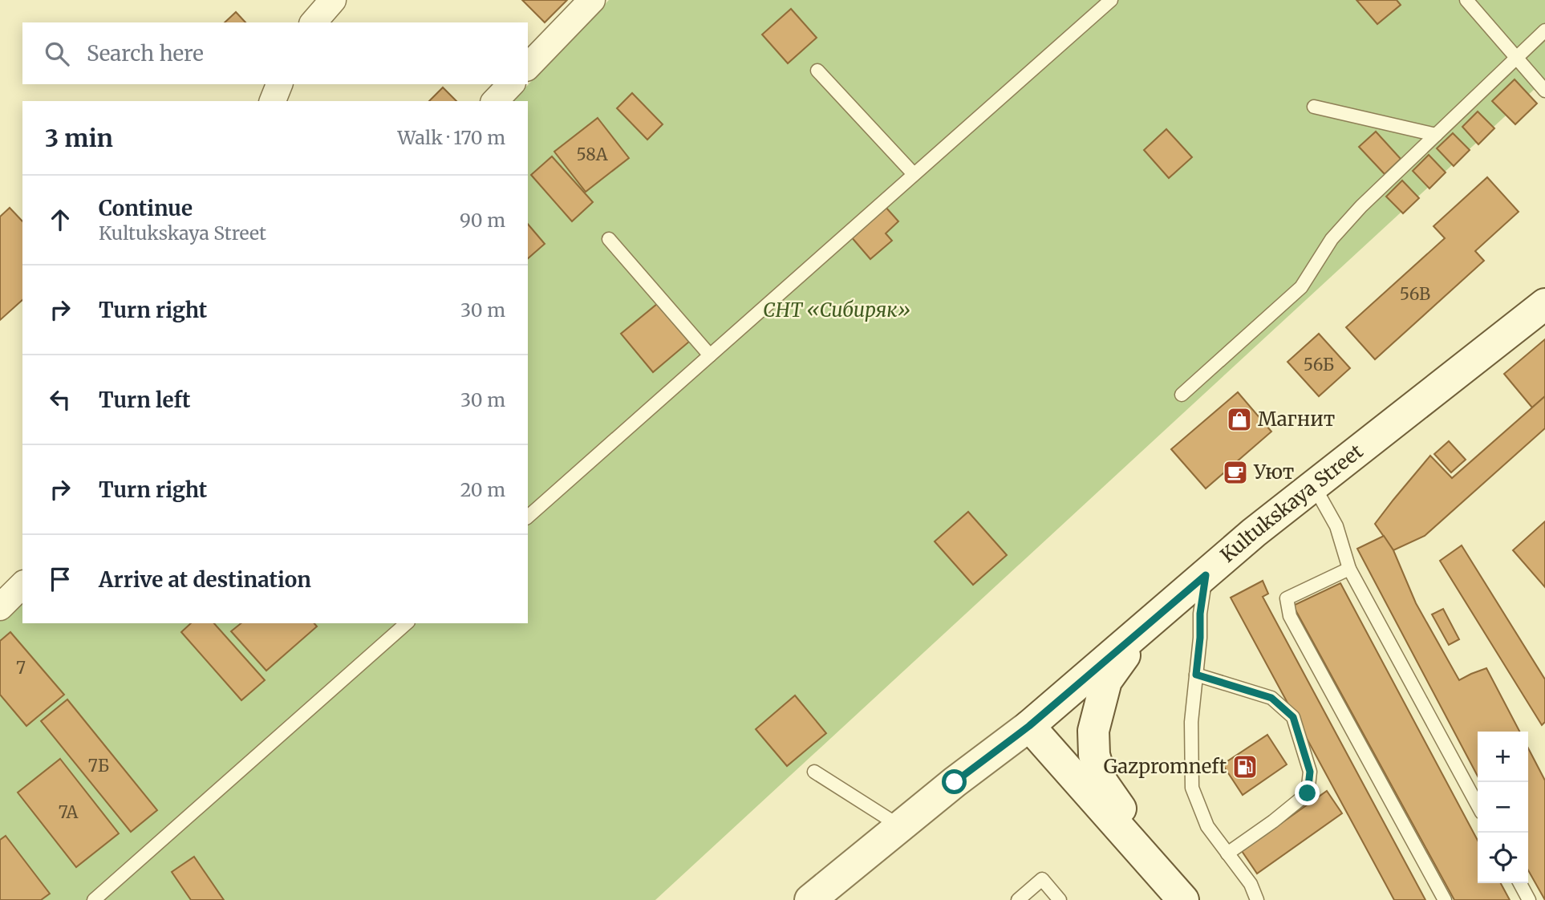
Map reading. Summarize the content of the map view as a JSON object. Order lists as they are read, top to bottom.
{
  "streets": {
    "main road": ["Kultukskaya Street"]
  },
  "parks": ["СНТ «Сибиряк»"],
  "places": {
    "shop": ["Магнит"],
    "cafe": ["Уют"],
    "fuel station": ["Gazpromneft"]
  },
  "house_numbers": [
    "58А",
    "56В",
    "56Б",
    "7",
    "7Б",
    "7А"
  ],
  "page": {
    "search": "Search here",
    "heading": ["3 min", "Walk · 170 m"],
    "list": [
      ["Continue", "Kultukskaya Street", "90 m"],
      ["Turn right", "30 m"],
      ["Turn left", "30 m"],
      ["Turn right", "20 m"],
      "Arrive at destination"
    ],
    "map_buttons": ["+", "−"]
  }
}
